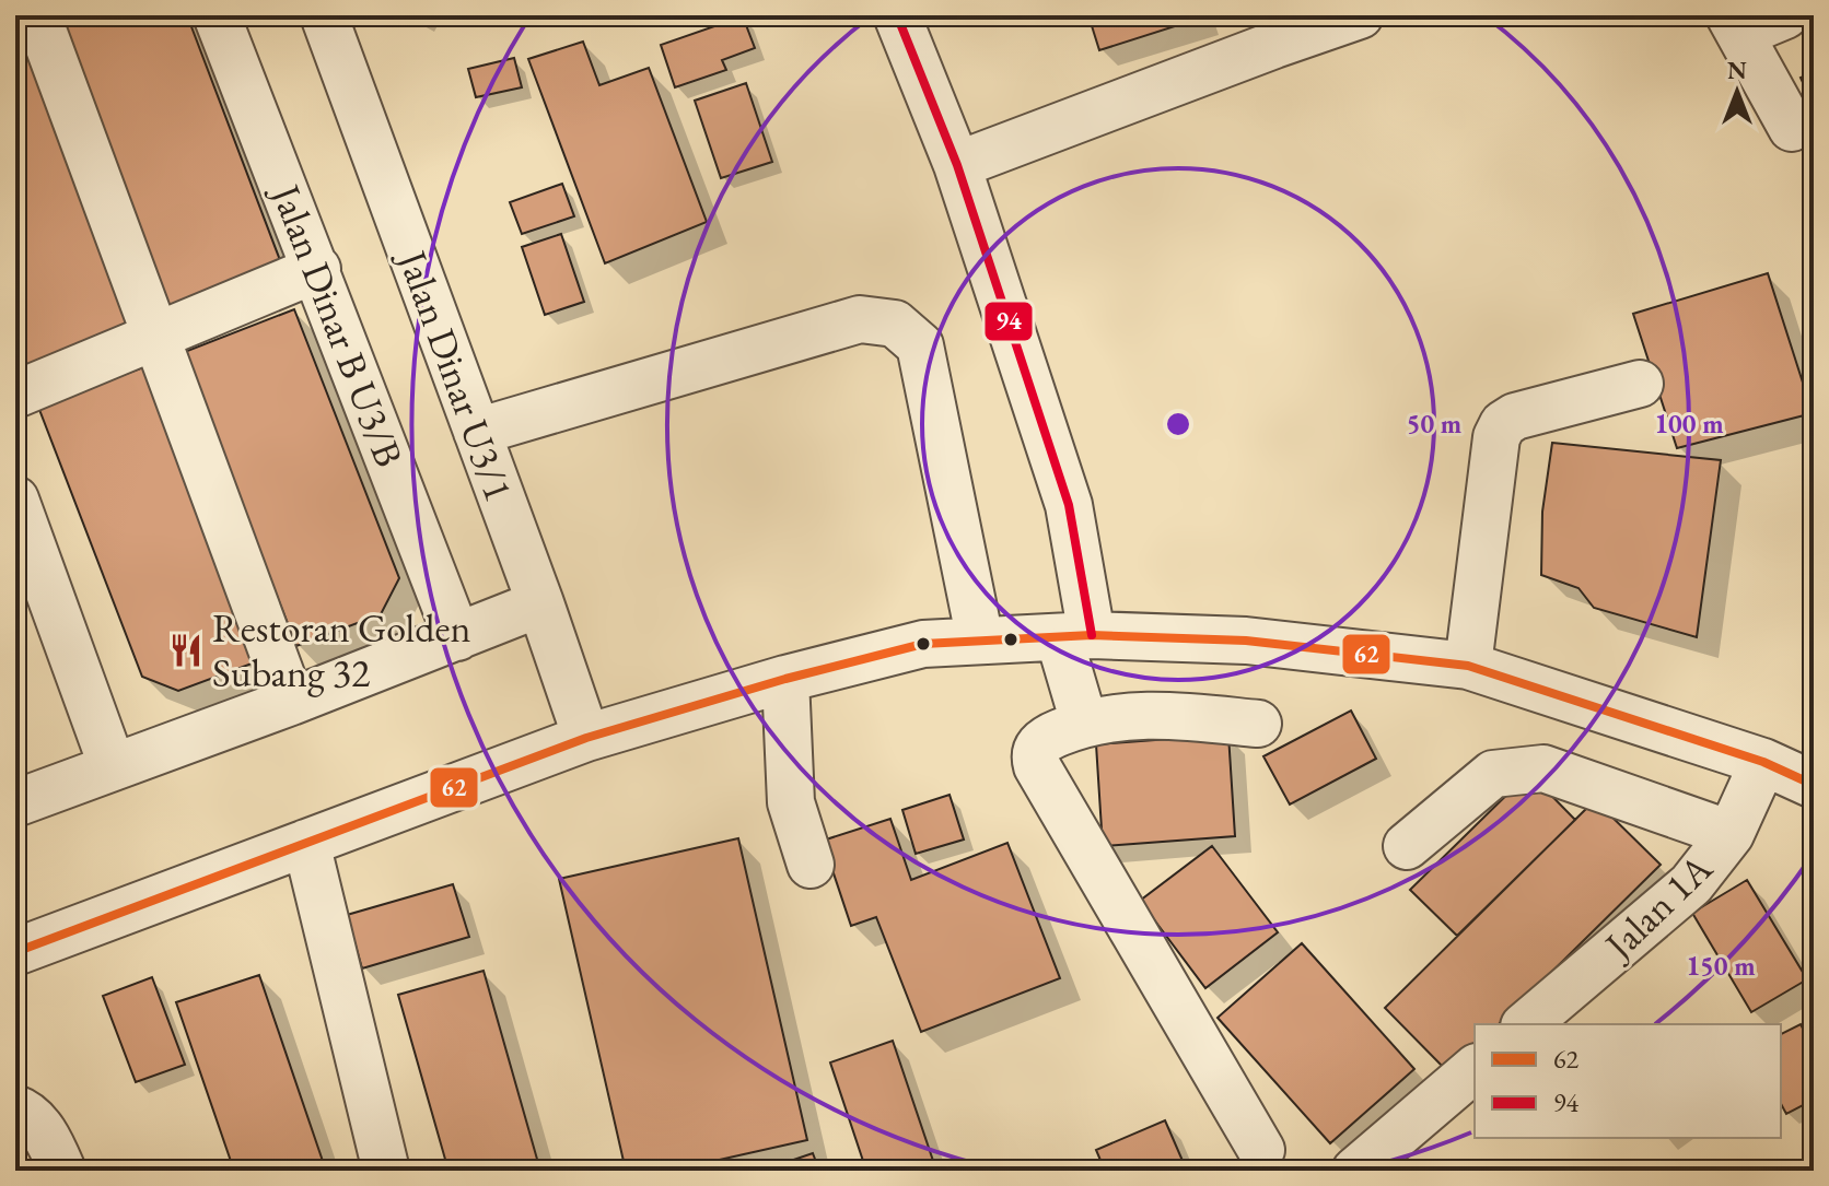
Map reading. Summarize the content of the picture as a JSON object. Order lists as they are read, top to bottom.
{
  "streets": {
    "street": ["Jalan Dinar B U3/B", "Jalan Dinar U3/1", "Jalan 1A"]
  },
  "places": {
    "restaurant": ["Restoran Golden Subang 32"]
  },
  "lines": ["transit line 94", "transit line 62"],
  "legend": ["62", "94"],
  "north": "top",
  "rings": ["50 m", "100 m", "150 m"]
}
